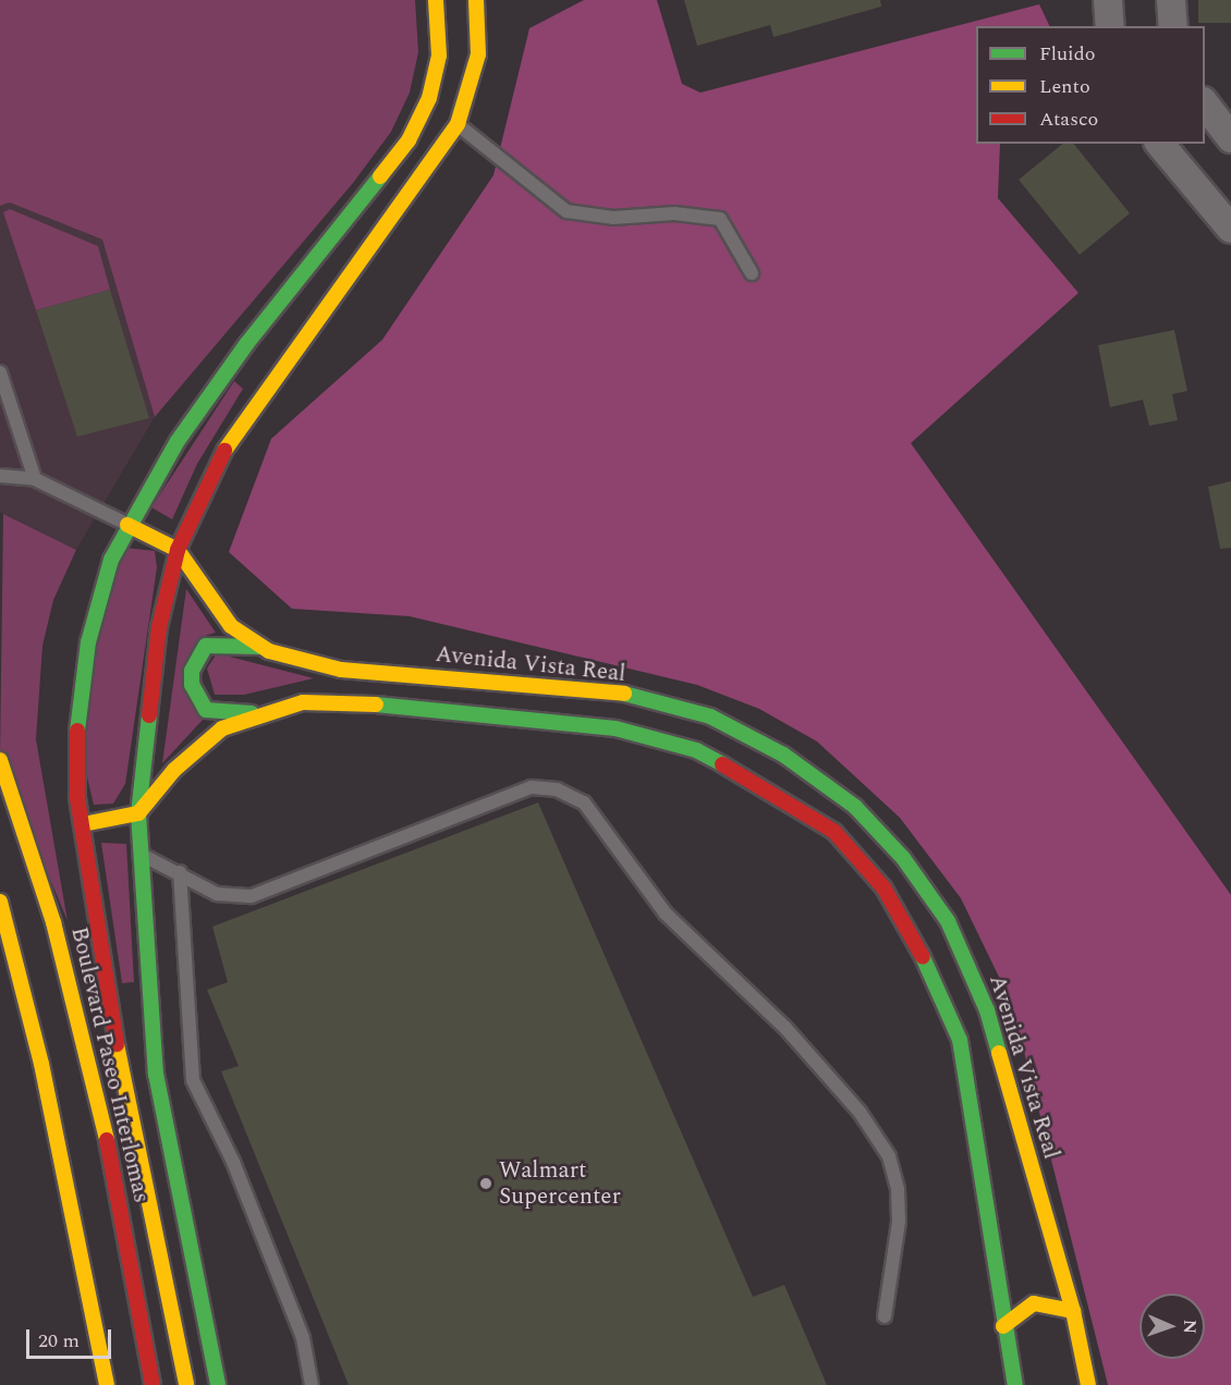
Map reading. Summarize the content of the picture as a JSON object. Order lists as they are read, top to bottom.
{
  "streets": {
    "main road": ["Avenida Vista Real", "Boulevard Paseo Interlomas"]
  },
  "places": ["Walmart Supercenter"],
  "legend": ["Fluido", "Lento", "Atasco"],
  "scale_bar": "20 m",
  "north": "right"
}
